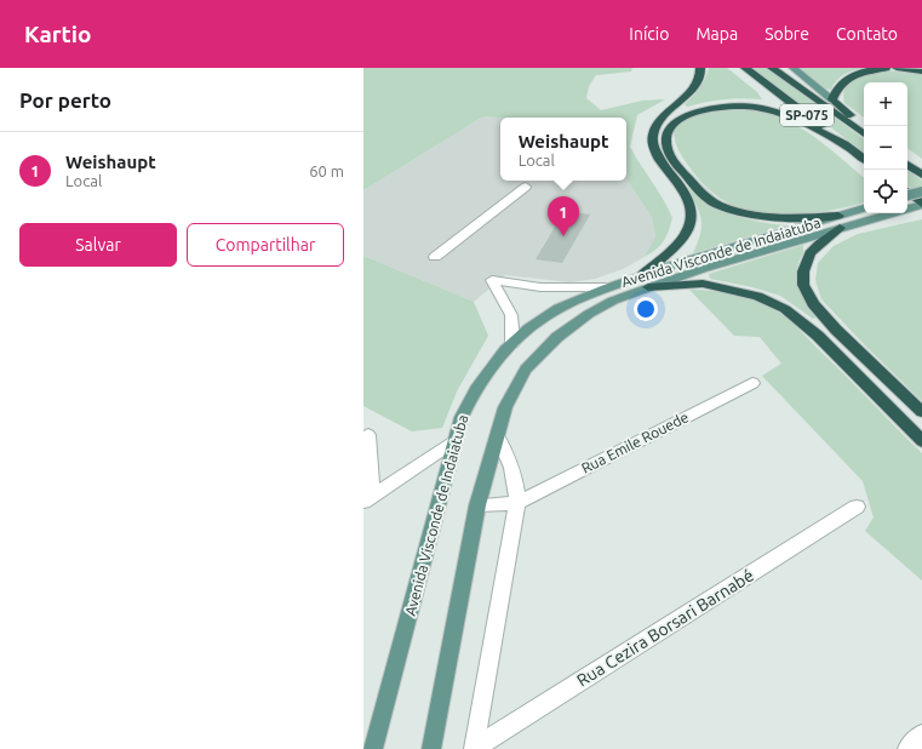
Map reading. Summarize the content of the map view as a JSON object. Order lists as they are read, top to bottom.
{
  "streets": {
    "highway": ["SP-075"],
    "main road": ["Avenida Visconde de Indaiatuba"],
    "street": ["Rua Emile Rouede", "Rua Cezira Borsari Barnabé"]
  },
  "page": {
    "header": "Kartio",
    "nav": [
      "Início",
      "Mapa",
      "Sobre",
      "Contato"
    ],
    "heading": "Por perto",
    "map_buttons": ["+", "−"],
    "popup": ["Weishaupt", "Local"],
    "list": [
      {
        "mark": "1",
        "name": "Weishaupt",
        "note": "Local",
        "value": "60 m"
      }
    ],
    "pins": "1",
    "buttons": ["Salvar", "Compartilhar"]
  }
}
